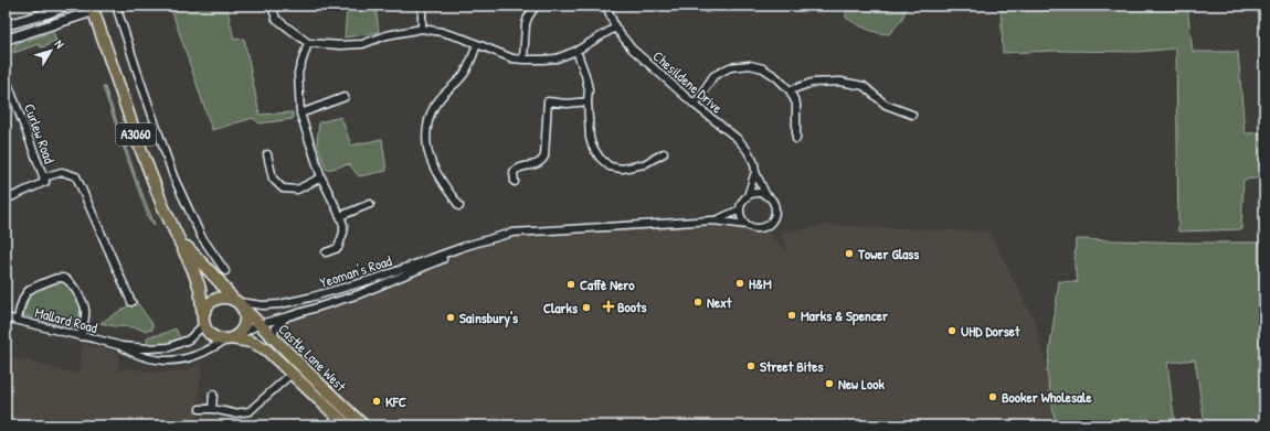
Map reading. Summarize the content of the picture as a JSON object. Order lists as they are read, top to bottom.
{
  "streets": {
    "main road": ["A3060", "Castle Lane West"],
    "street": [
      "Chesildene Drive",
      "Curlew Road",
      "Yeoman's Road",
      "Mallard Road"
    ]
  },
  "crossings": [
    ["Chesildene Drive", "Yeoman's Road"],
    ["Yeoman's Road", "Mallard Road"],
    ["Yeoman's Road", "Castle Lane West"],
    ["Mallard Road", "Castle Lane West"]
  ],
  "places": {
    "other": [
      "Tower Glass",
      "H&M",
      "Caffè Nero",
      "Next",
      "Clarks",
      "Marks & Spencer",
      "Sainsbury's",
      "UHD Dorset",
      "Street Bites",
      "New Look",
      "Booker Wholesale",
      "KFC"
    ],
    "health": ["Boots"]
  },
  "north": "top right"
}
